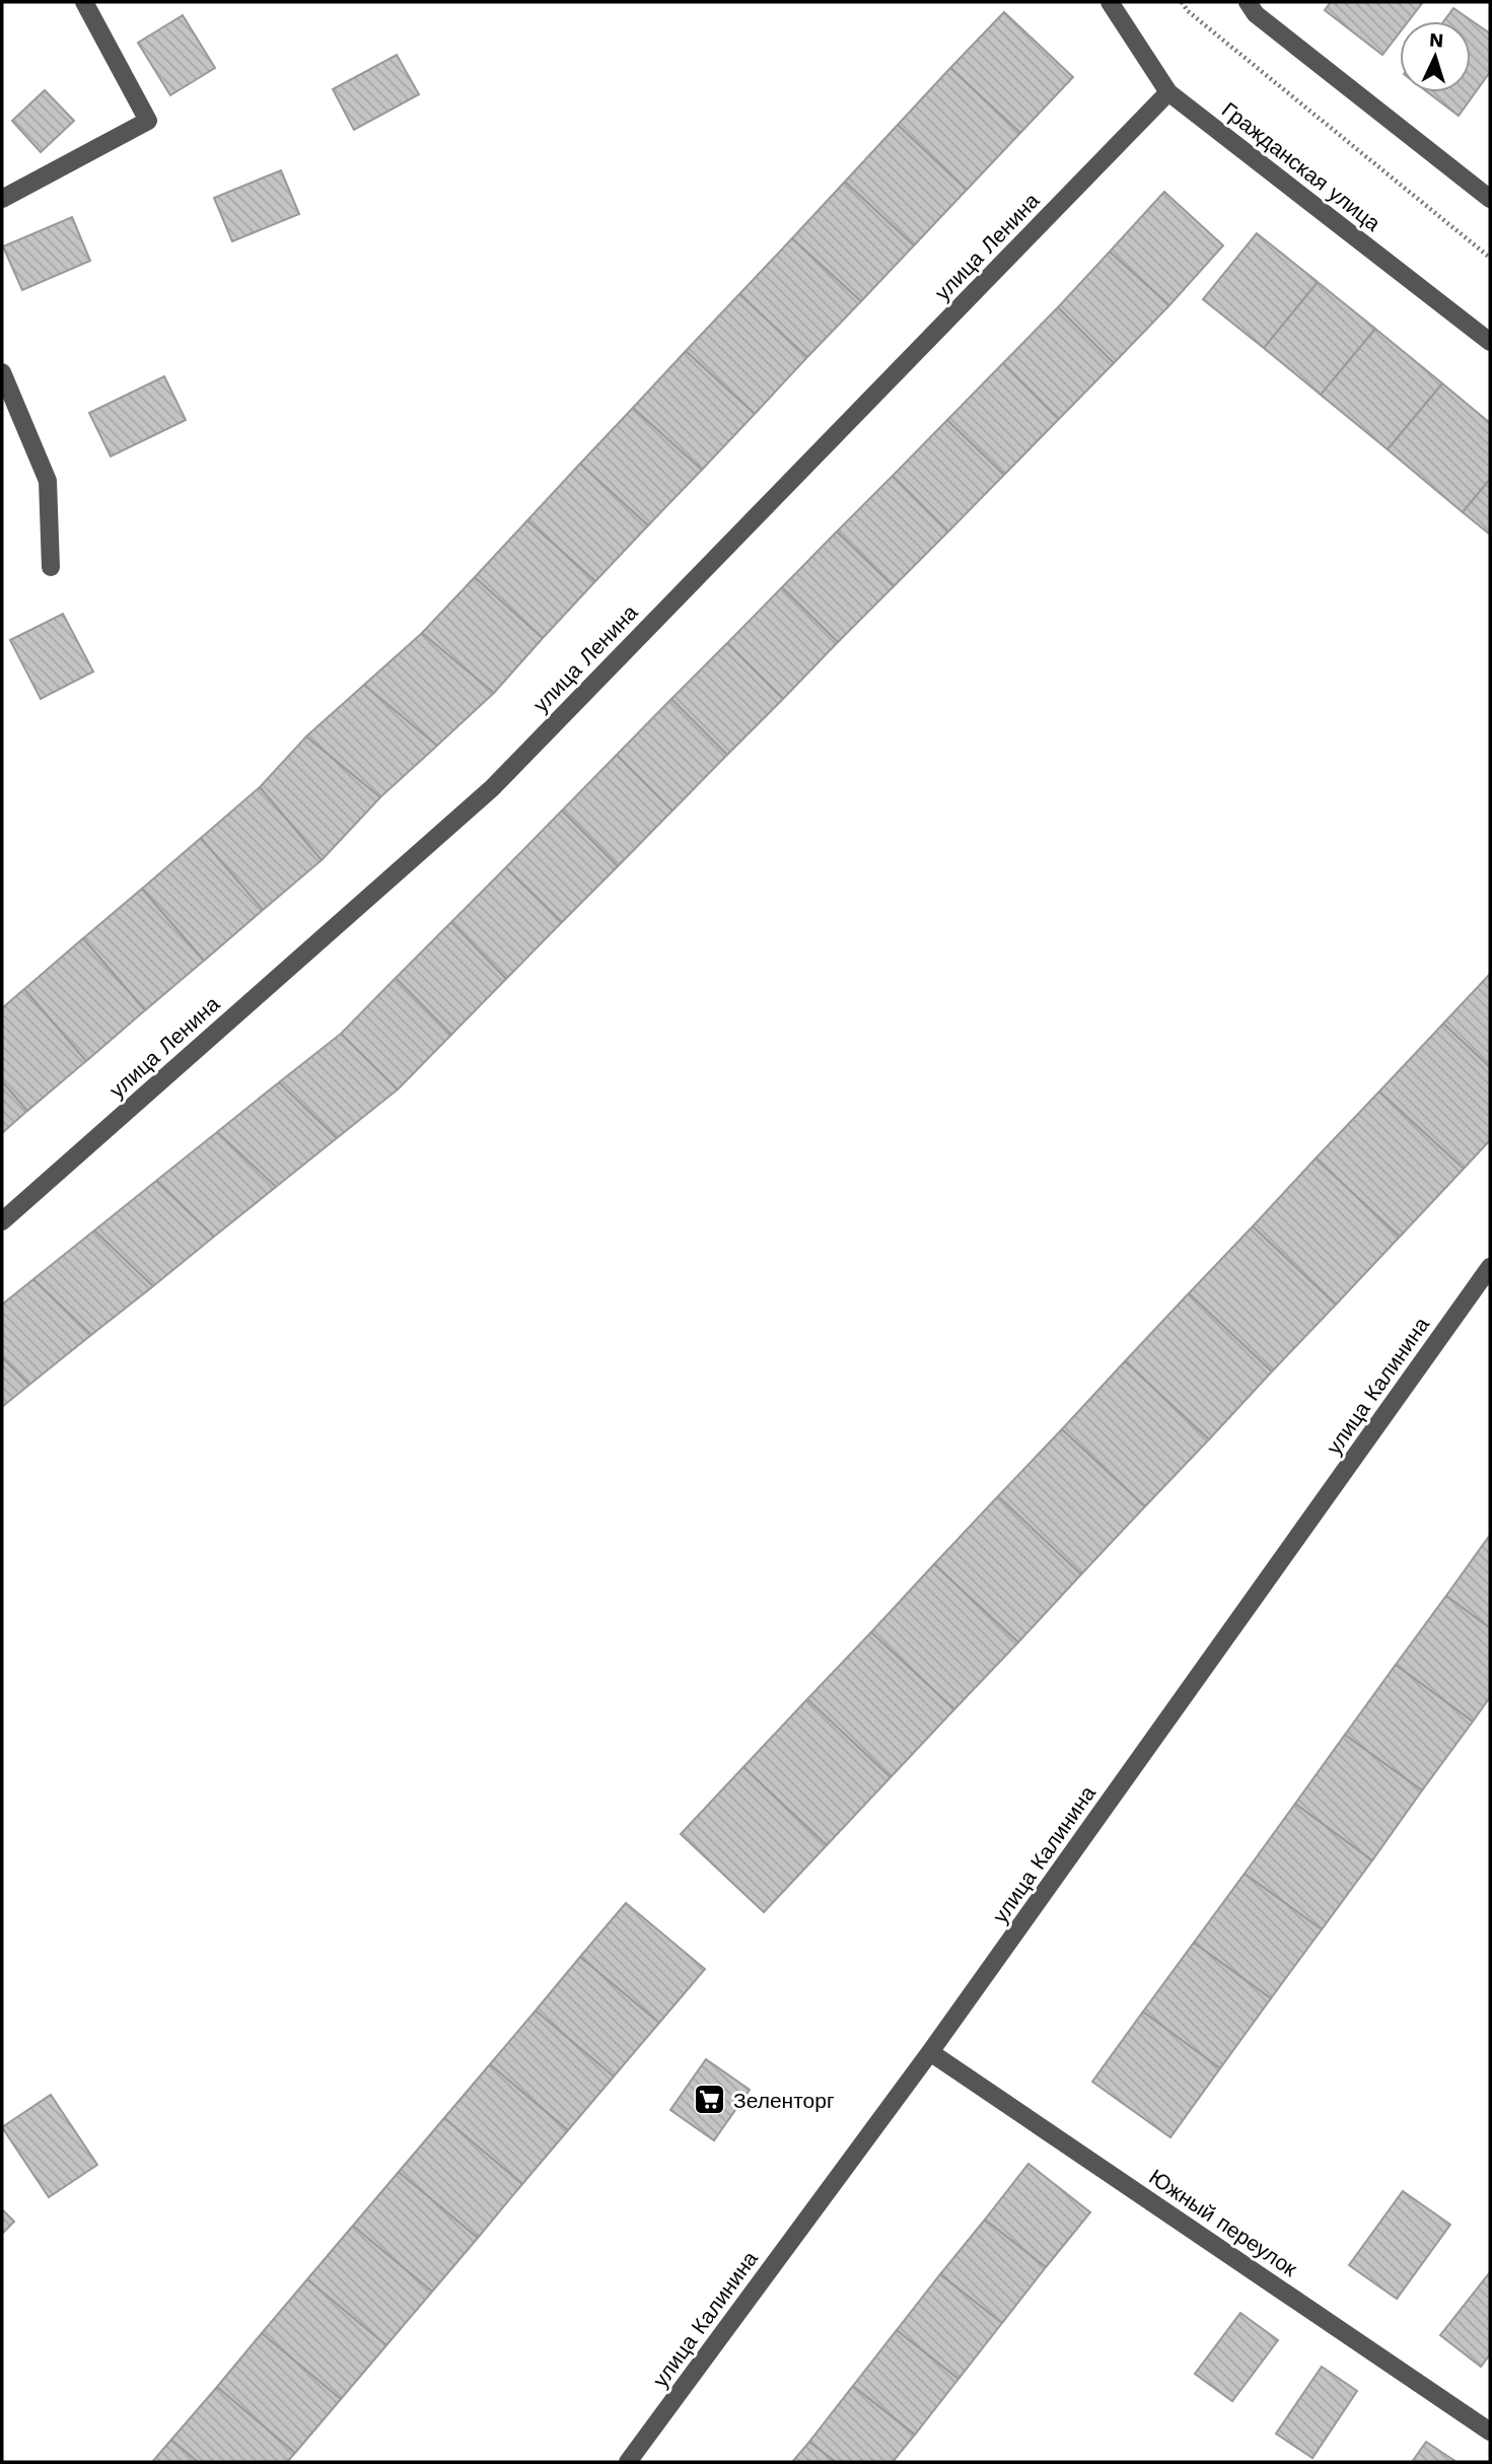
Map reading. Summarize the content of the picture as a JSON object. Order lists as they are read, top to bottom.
{
  "streets": {
    "street": [
      "Гражданская улица",
      "улица Ленина",
      "улица Калинина",
      "Южный переулок"
    ]
  },
  "crossings": [
    ["Гражданская улица", "улица Ленина"],
    ["улица Калинина", "Южный переулок"]
  ],
  "places": {
    "supermarket": ["Зеленторг"]
  },
  "north": "top"
}
